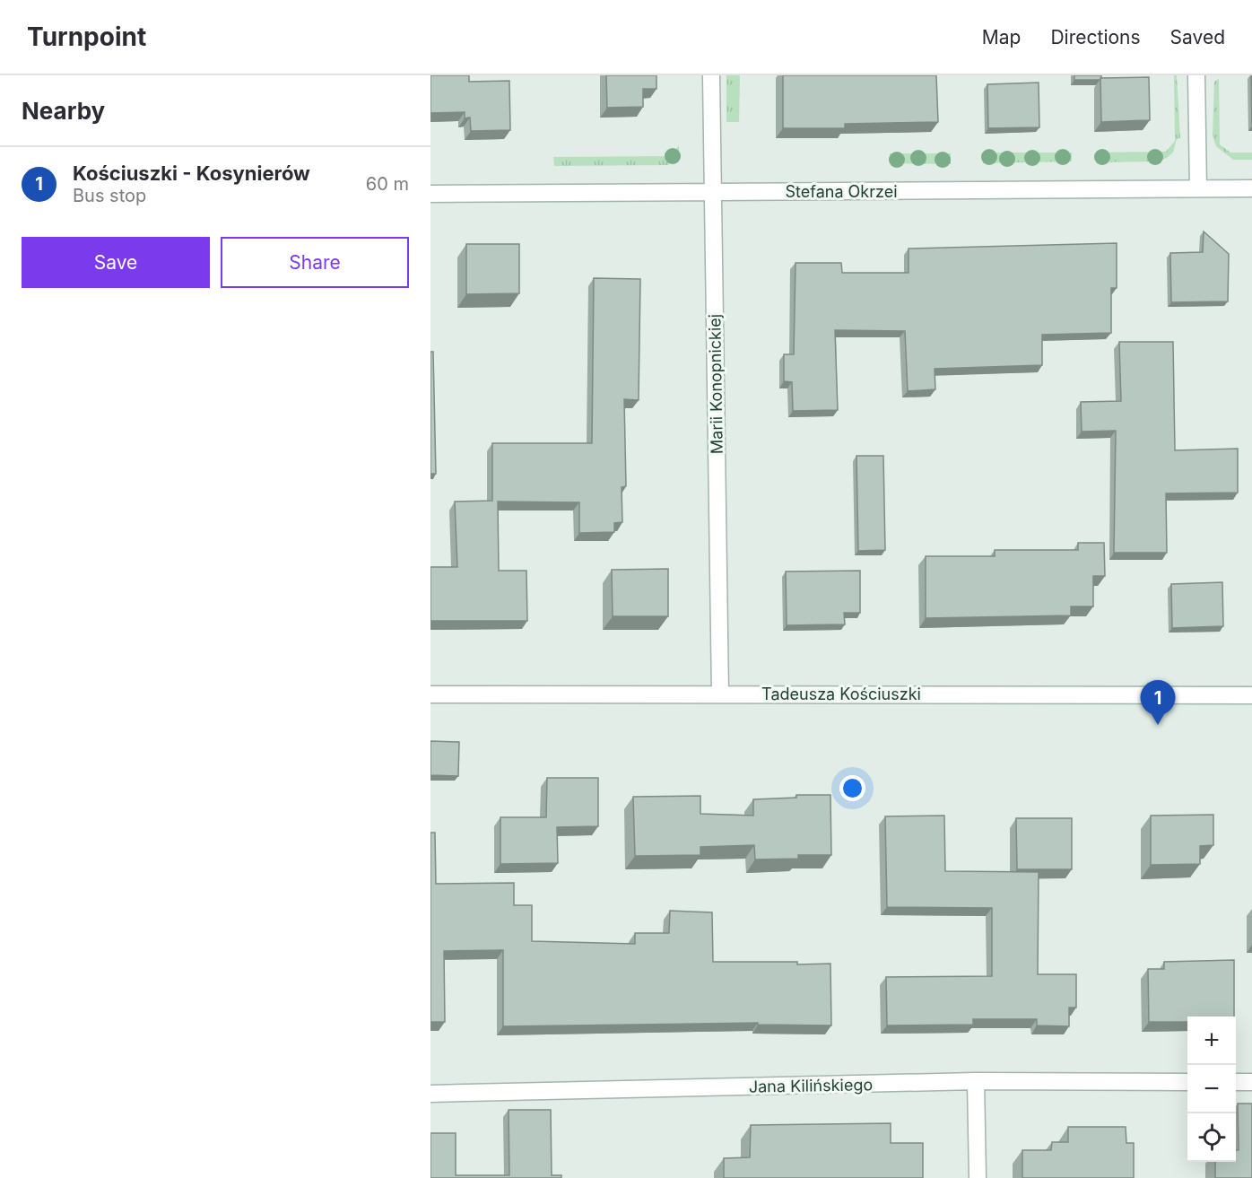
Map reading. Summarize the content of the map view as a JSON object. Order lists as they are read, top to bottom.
{
  "streets": {
    "street": [
      "Stefana Okrzei",
      "Marii Konopnickiej",
      "Tadeusza Kościuszki",
      "Jana Kilińskiego"
    ]
  },
  "crossings": [
    ["Stefana Okrzei", "Marii Konopnickiej"],
    ["Marii Konopnickiej", "Tadeusza Kościuszki"]
  ],
  "page": {
    "header": "Turnpoint",
    "nav": ["Map", "Directions", "Saved"],
    "heading": "Nearby",
    "list": [
      {
        "mark": "1",
        "name": "Kościuszki - Kosynierów",
        "note": "Bus stop",
        "value": "60 m"
      }
    ],
    "buttons": ["Save", "Share"],
    "pins": "1",
    "map_buttons": ["+", "−"]
  }
}
